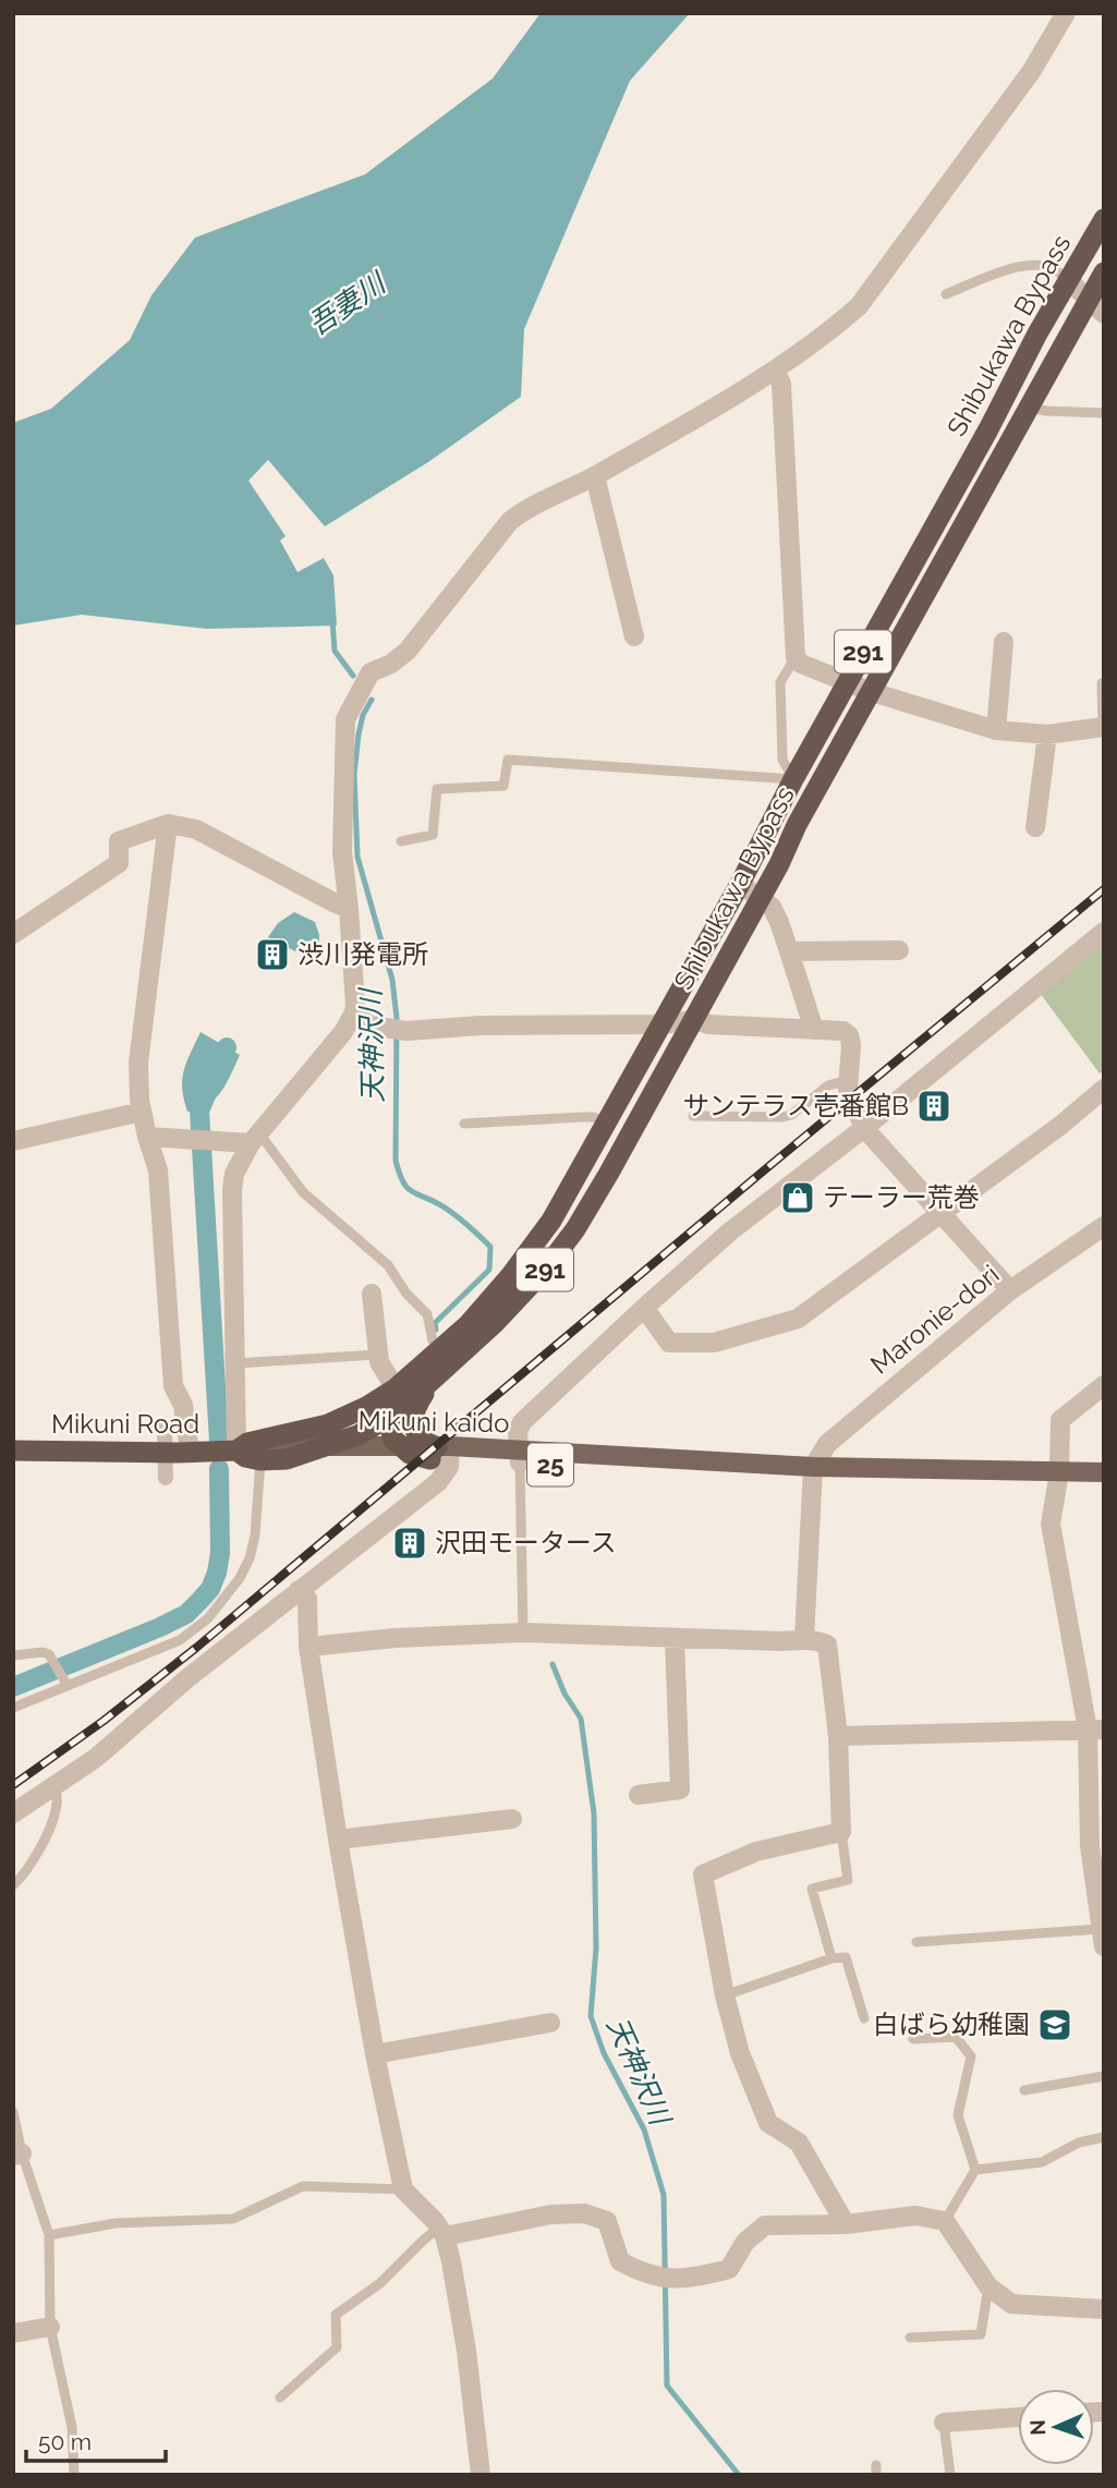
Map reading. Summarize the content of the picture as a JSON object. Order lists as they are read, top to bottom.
{
  "streets": {
    "highway": ["Shibukawa Bypass", "291", "Mikuni Road"],
    "main road": ["Mikuni kaido", "25"],
    "street": ["Maronie-dori"]
  },
  "crossings": [
    ["Shibukawa Bypass", "291"],
    ["Shibukawa Bypass", "Mikuni kaido"],
    ["291", "Mikuni kaido"],
    ["291", "Mikuni Road"],
    ["Maronie-dori", "Mikuni kaido"],
    ["Mikuni kaido", "Mikuni Road"]
  ],
  "water": ["吾妻川", "天神沢川"],
  "places": {
    "building": ["渋川発電所", "サンテラス壱番館B", "沢田モータース"],
    "shop": ["テーラー荒巻"],
    "school or university": ["白ばら幼稚園"]
  },
  "scale_bar": "50 m",
  "north": "left"
}
